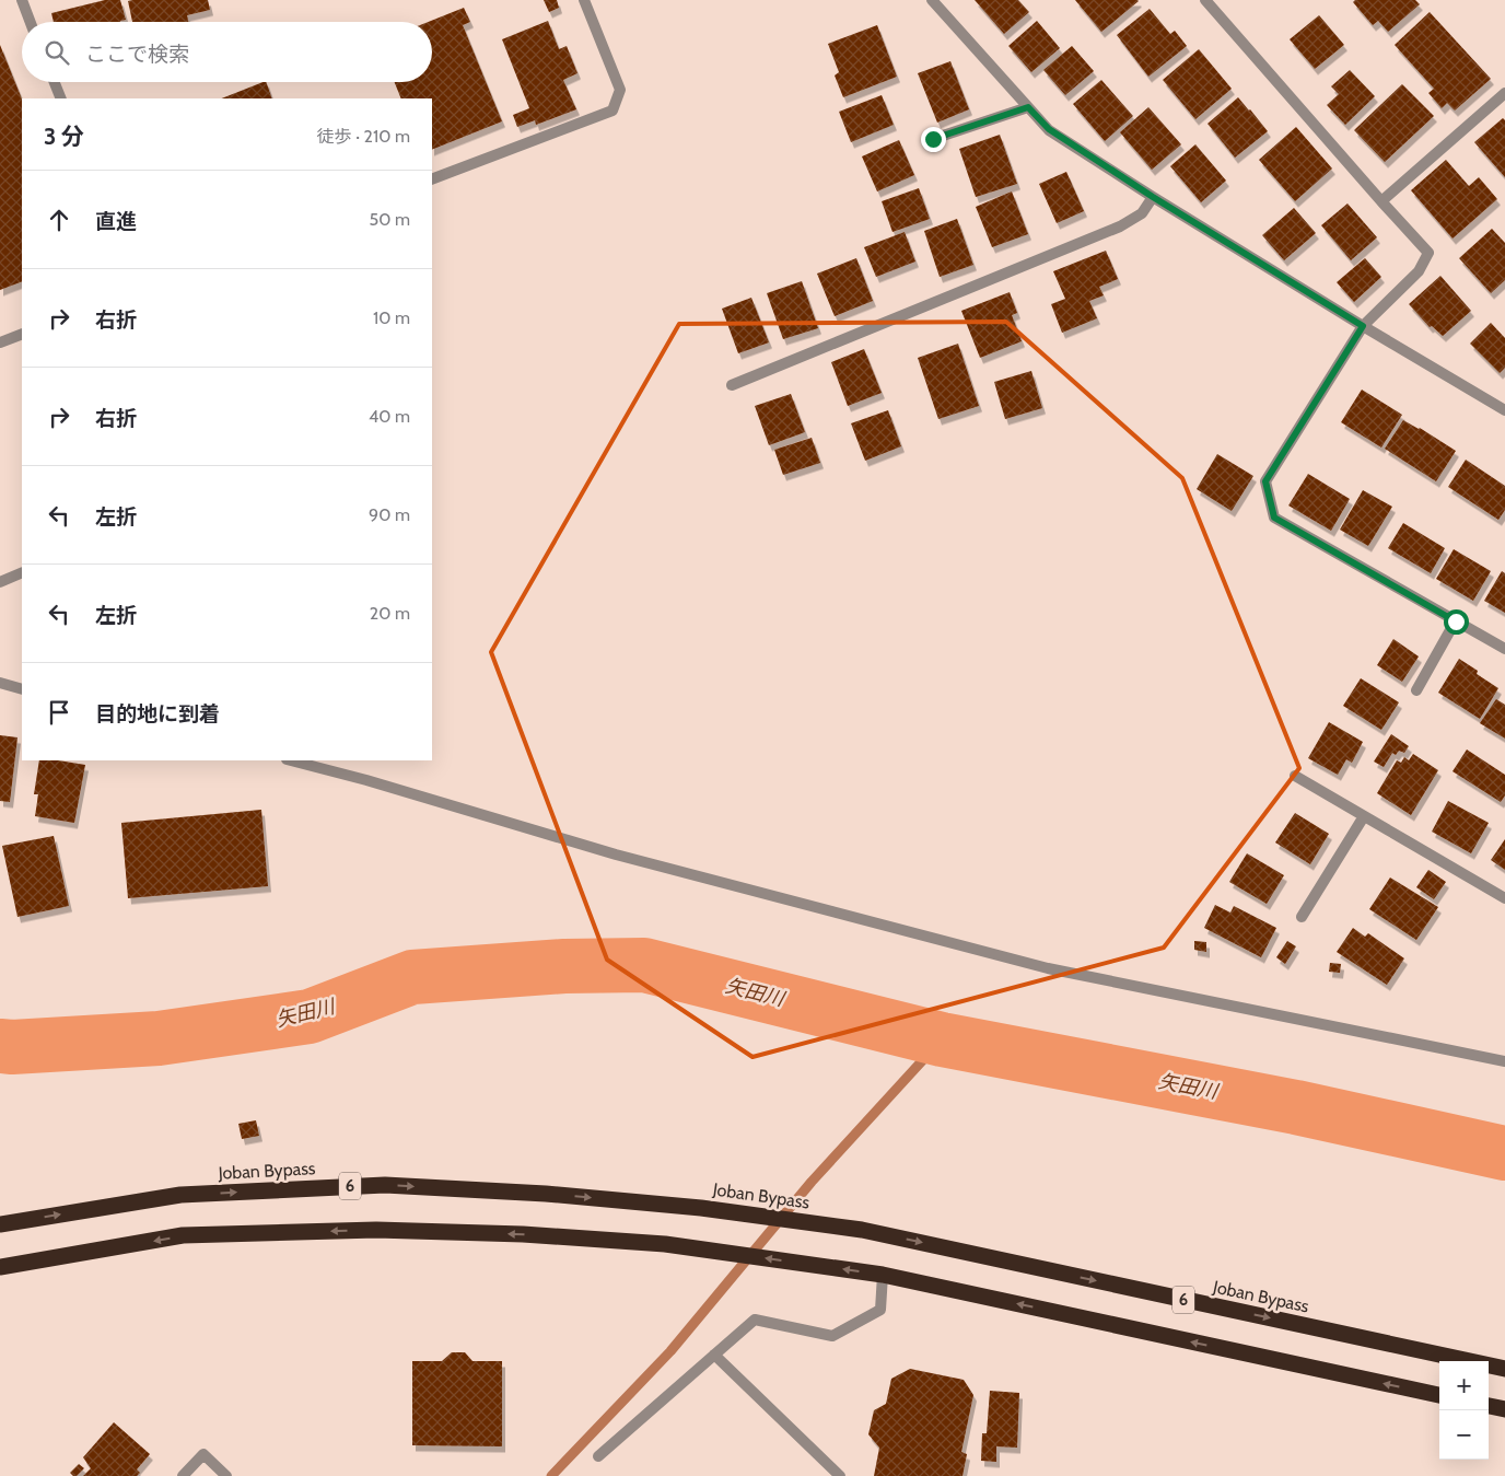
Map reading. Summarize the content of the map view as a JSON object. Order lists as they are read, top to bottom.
{
  "streets": {
    "highway": ["Joban Bypass", "6"]
  },
  "water": ["矢田川"],
  "page": {
    "search": "ここで検索",
    "heading": ["3 分", "徒歩 · 210 m"],
    "list": [
      ["直進", "50 m"],
      ["右折", "10 m"],
      ["右折", "40 m"],
      ["左折", "90 m"],
      ["左折", "20 m"],
      "目的地に到着"
    ],
    "map_buttons": ["+", "−"]
  }
}
